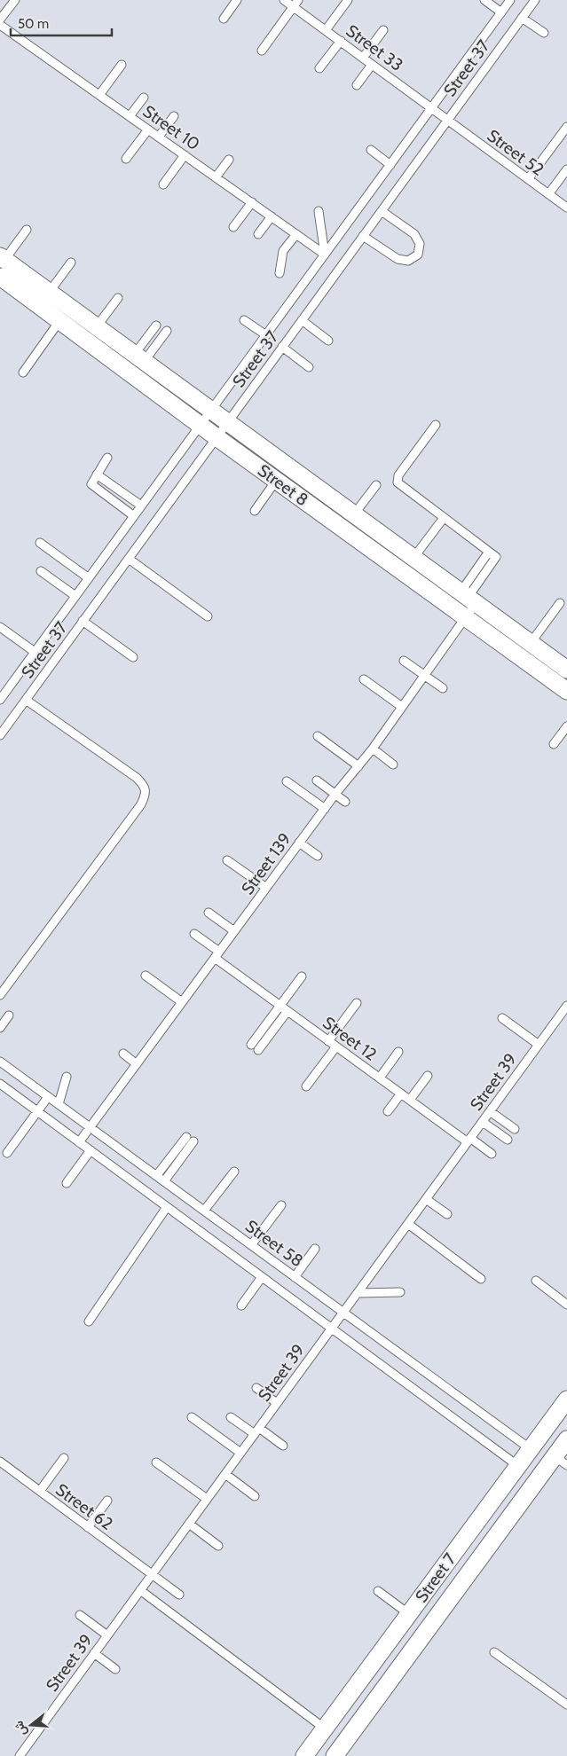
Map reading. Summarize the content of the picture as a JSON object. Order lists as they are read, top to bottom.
{
  "streets": {
    "street": ["Street 8", "Street 7"],
    "lane": [
      "Street 33",
      "Street 37",
      "Street 10",
      "Street 52",
      "Street 139",
      "Street 12",
      "Street 39",
      "Street 58",
      "Street 62"
    ]
  },
  "crossings": [
    ["Street 33", "Street 37"],
    ["Street 33", "Street 52"],
    ["Street 37", "Street 10"],
    ["Street 37", "Street 52"],
    ["Street 37", "Street 8"],
    ["Street 8", "Street 139"],
    ["Street 139", "Street 12"],
    ["Street 139", "Street 58"],
    ["Street 12", "Street 39"],
    ["Street 39", "Street 58"],
    ["Street 39", "Street 62"],
    ["Street 58", "Street 7"]
  ],
  "scale_bar": "50 m",
  "north": "left"
}
